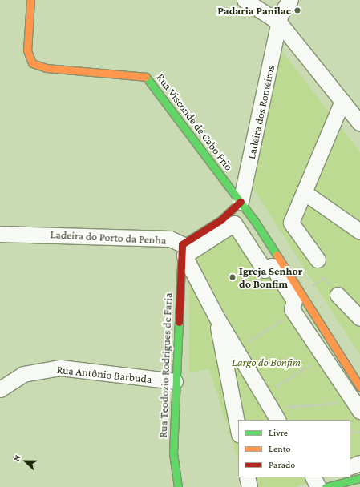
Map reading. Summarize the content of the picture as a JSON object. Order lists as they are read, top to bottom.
{
  "streets": {
    "street": [
      "Ladeira dos Romeiros",
      "Rua Visconde de Cabo Frio",
      "Ladeira do Porto da Penha",
      "Rua Teodozio Rodrigues de Faria",
      "Rua Antônio Barbuda"
    ]
  },
  "crossings": [
    ["Ladeira dos Romeiros", "Rua Visconde de Cabo Frio"],
    ["Ladeira dos Romeiros", "Ladeira do Porto da Penha"],
    ["Rua Visconde de Cabo Frio", "Ladeira do Porto da Penha"],
    ["Ladeira do Porto da Penha", "Rua Teodozio Rodrigues de Faria"],
    ["Rua Teodozio Rodrigues de Faria", "Rua Antônio Barbuda"]
  ],
  "parks": ["Largo do Bonfim"],
  "places": ["Padaria Panilac", "Igreja Senhor do Bonfim"],
  "legend": ["Livre", "Lento", "Parado"],
  "north": "left"
}
